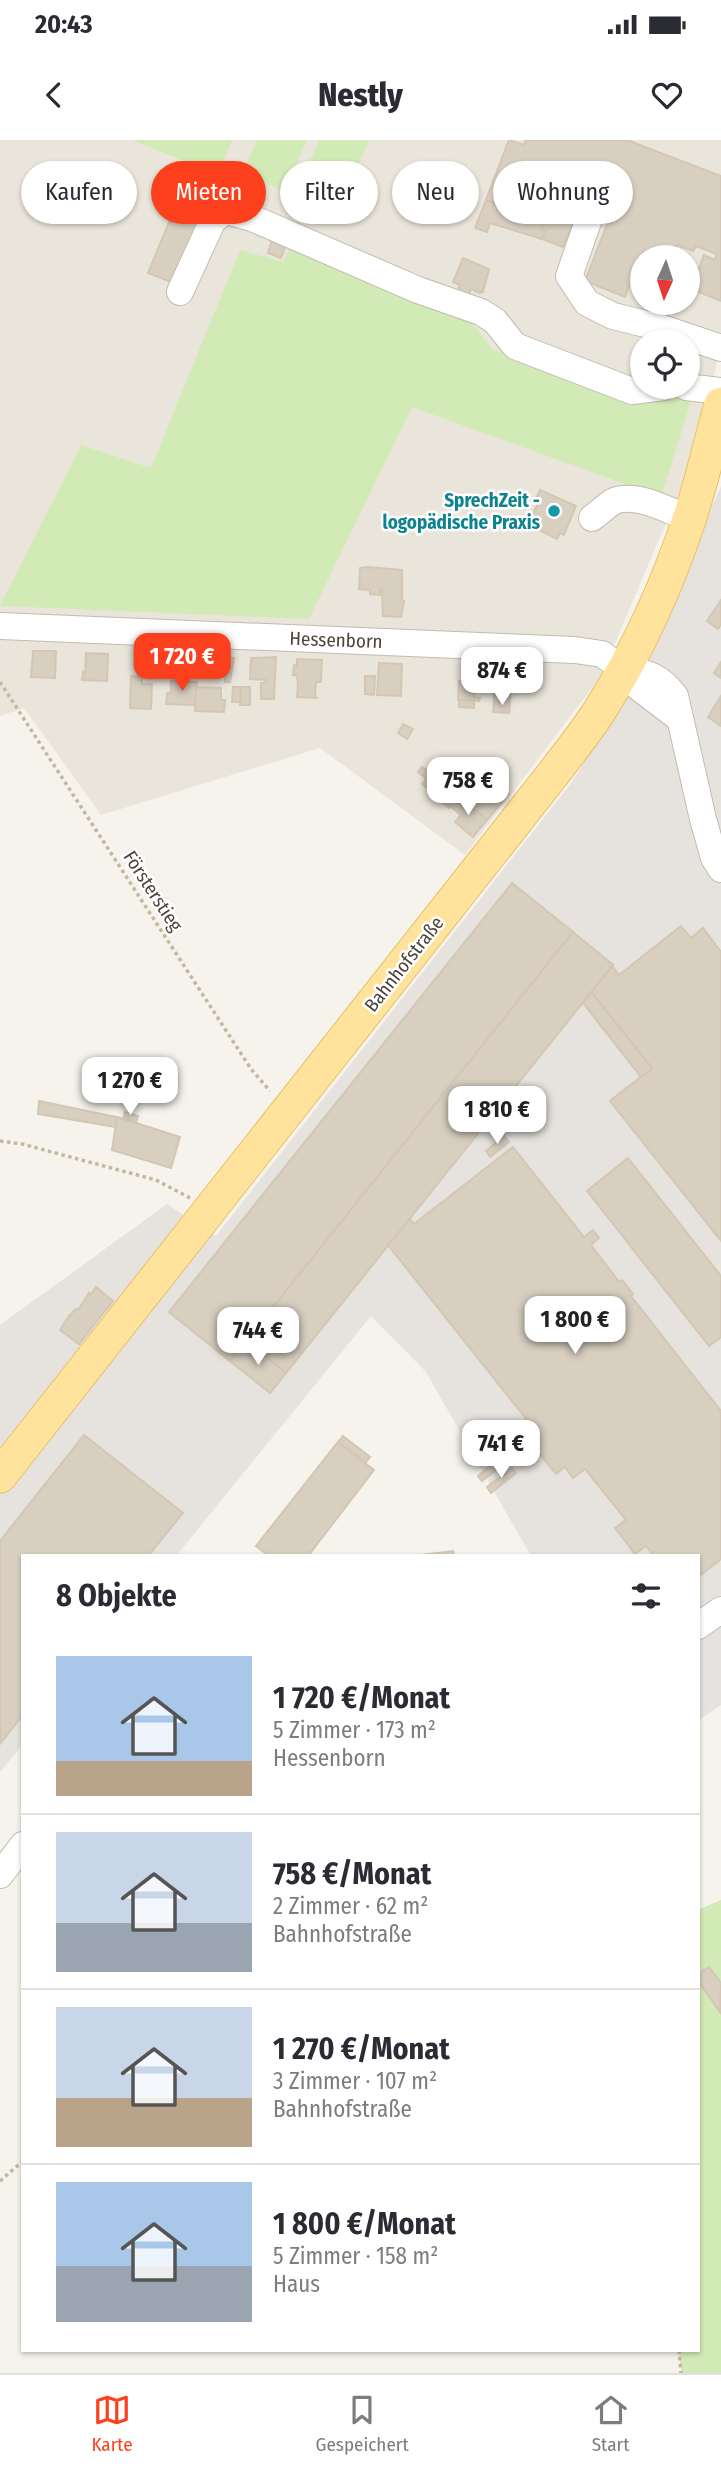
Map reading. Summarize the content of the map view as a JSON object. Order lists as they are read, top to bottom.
{
  "streets": {
    "main road": ["Bahnhofstraße"],
    "street": ["Hessenborn"],
    "path": ["Försterstieg"]
  },
  "crossings": [
    ["Hessenborn", "Bahnhofstraße"],
    ["Försterstieg", "Bahnhofstraße"]
  ],
  "places": ["SprechZeit - logopädische Praxis"],
  "north": "bottom",
  "page": {
    "status": "20:43",
    "header": "Nestly",
    "chip": [
      "Kaufen",
      "Mieten",
      "Filter",
      "Neu",
      "Wohnung"
    ],
    "price": [
      "1 720 €",
      "874 €",
      "758 €",
      "1 270 €",
      "1 810 €",
      "1 800 €",
      "744 €",
      "741 €"
    ],
    "heading": "8 Objekte",
    "list": [
      {
        "name": "1 720 €/Monat",
        "note": "5 Zimmer · 173 m² · Hessenborn"
      },
      {
        "name": "758 €/Monat",
        "note": "2 Zimmer · 62 m² · Bahnhofstraße"
      },
      {
        "name": "1 270 €/Monat",
        "note": "3 Zimmer · 107 m² · Bahnhofstraße"
      },
      {
        "name": "1 800 €/Monat",
        "note": "5 Zimmer · 158 m² · Haus"
      }
    ],
    "tabs": ["Karte", "Gespeichert", "Start"]
  }
}
